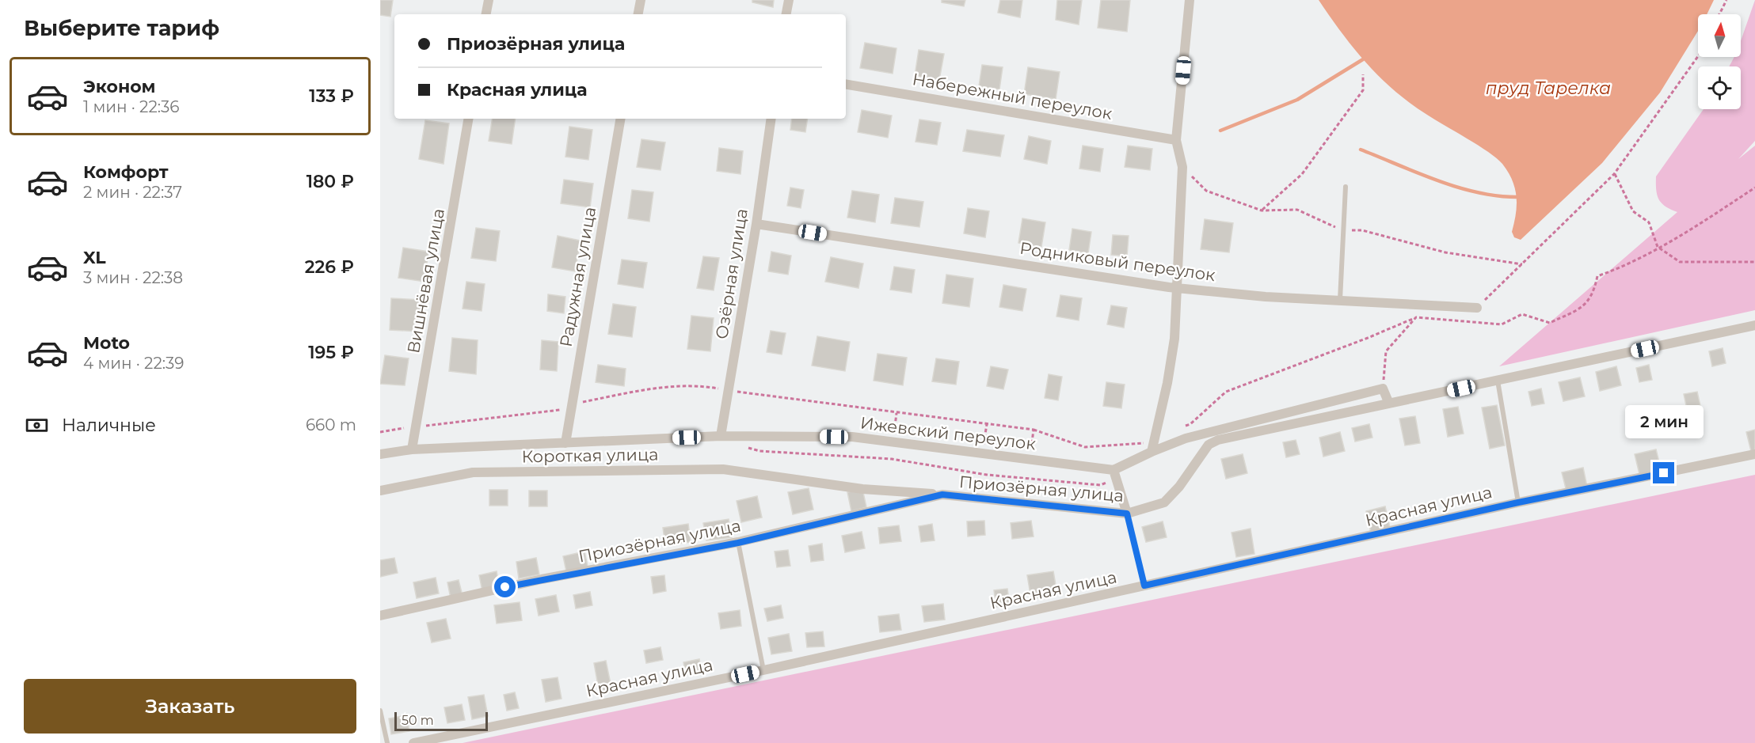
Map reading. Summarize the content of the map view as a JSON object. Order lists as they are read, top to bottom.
{
  "streets": {
    "street": [
      "Набережный переулок",
      "Родниковый переулок",
      "Озёрная улица",
      "Радужная улица",
      "Вишнёвая улица",
      "Ижевский переулок",
      "Короткая улица",
      "Приозёрная улица",
      "Красная улица"
    ]
  },
  "crossings": [
    ["Родниковый переулок", "Озёрная улица"],
    ["Озёрная улица", "Ижевский переулок"],
    ["Радужная улица", "Ижевский переулок"],
    ["Вишнёвая улица", "Ижевский переулок"],
    ["Короткая улица", "Приозёрная улица"]
  ],
  "water": ["пруд Тарелка"],
  "scale_bar": "50 m",
  "north": "top",
  "page": {
    "heading": "Выберите тариф",
    "banner": ["Приозёрная улица", "Красная улица"],
    "list": [
      {
        "name": "Эконом",
        "note": "1 мин · 22:36",
        "value": "133 ₽"
      },
      {
        "name": "Комфорт",
        "note": "2 мин · 22:37",
        "value": "180 ₽"
      },
      {
        "name": "XL",
        "note": "3 мин · 22:38",
        "value": "226 ₽"
      },
      {
        "name": "Moto",
        "note": "4 мин · 22:39",
        "value": "195 ₽"
      }
    ],
    "pay": ["Наличные", "660 m"],
    "bubble": "2 мин",
    "buttons": "Заказать",
    "scale": "50 m"
  }
}
